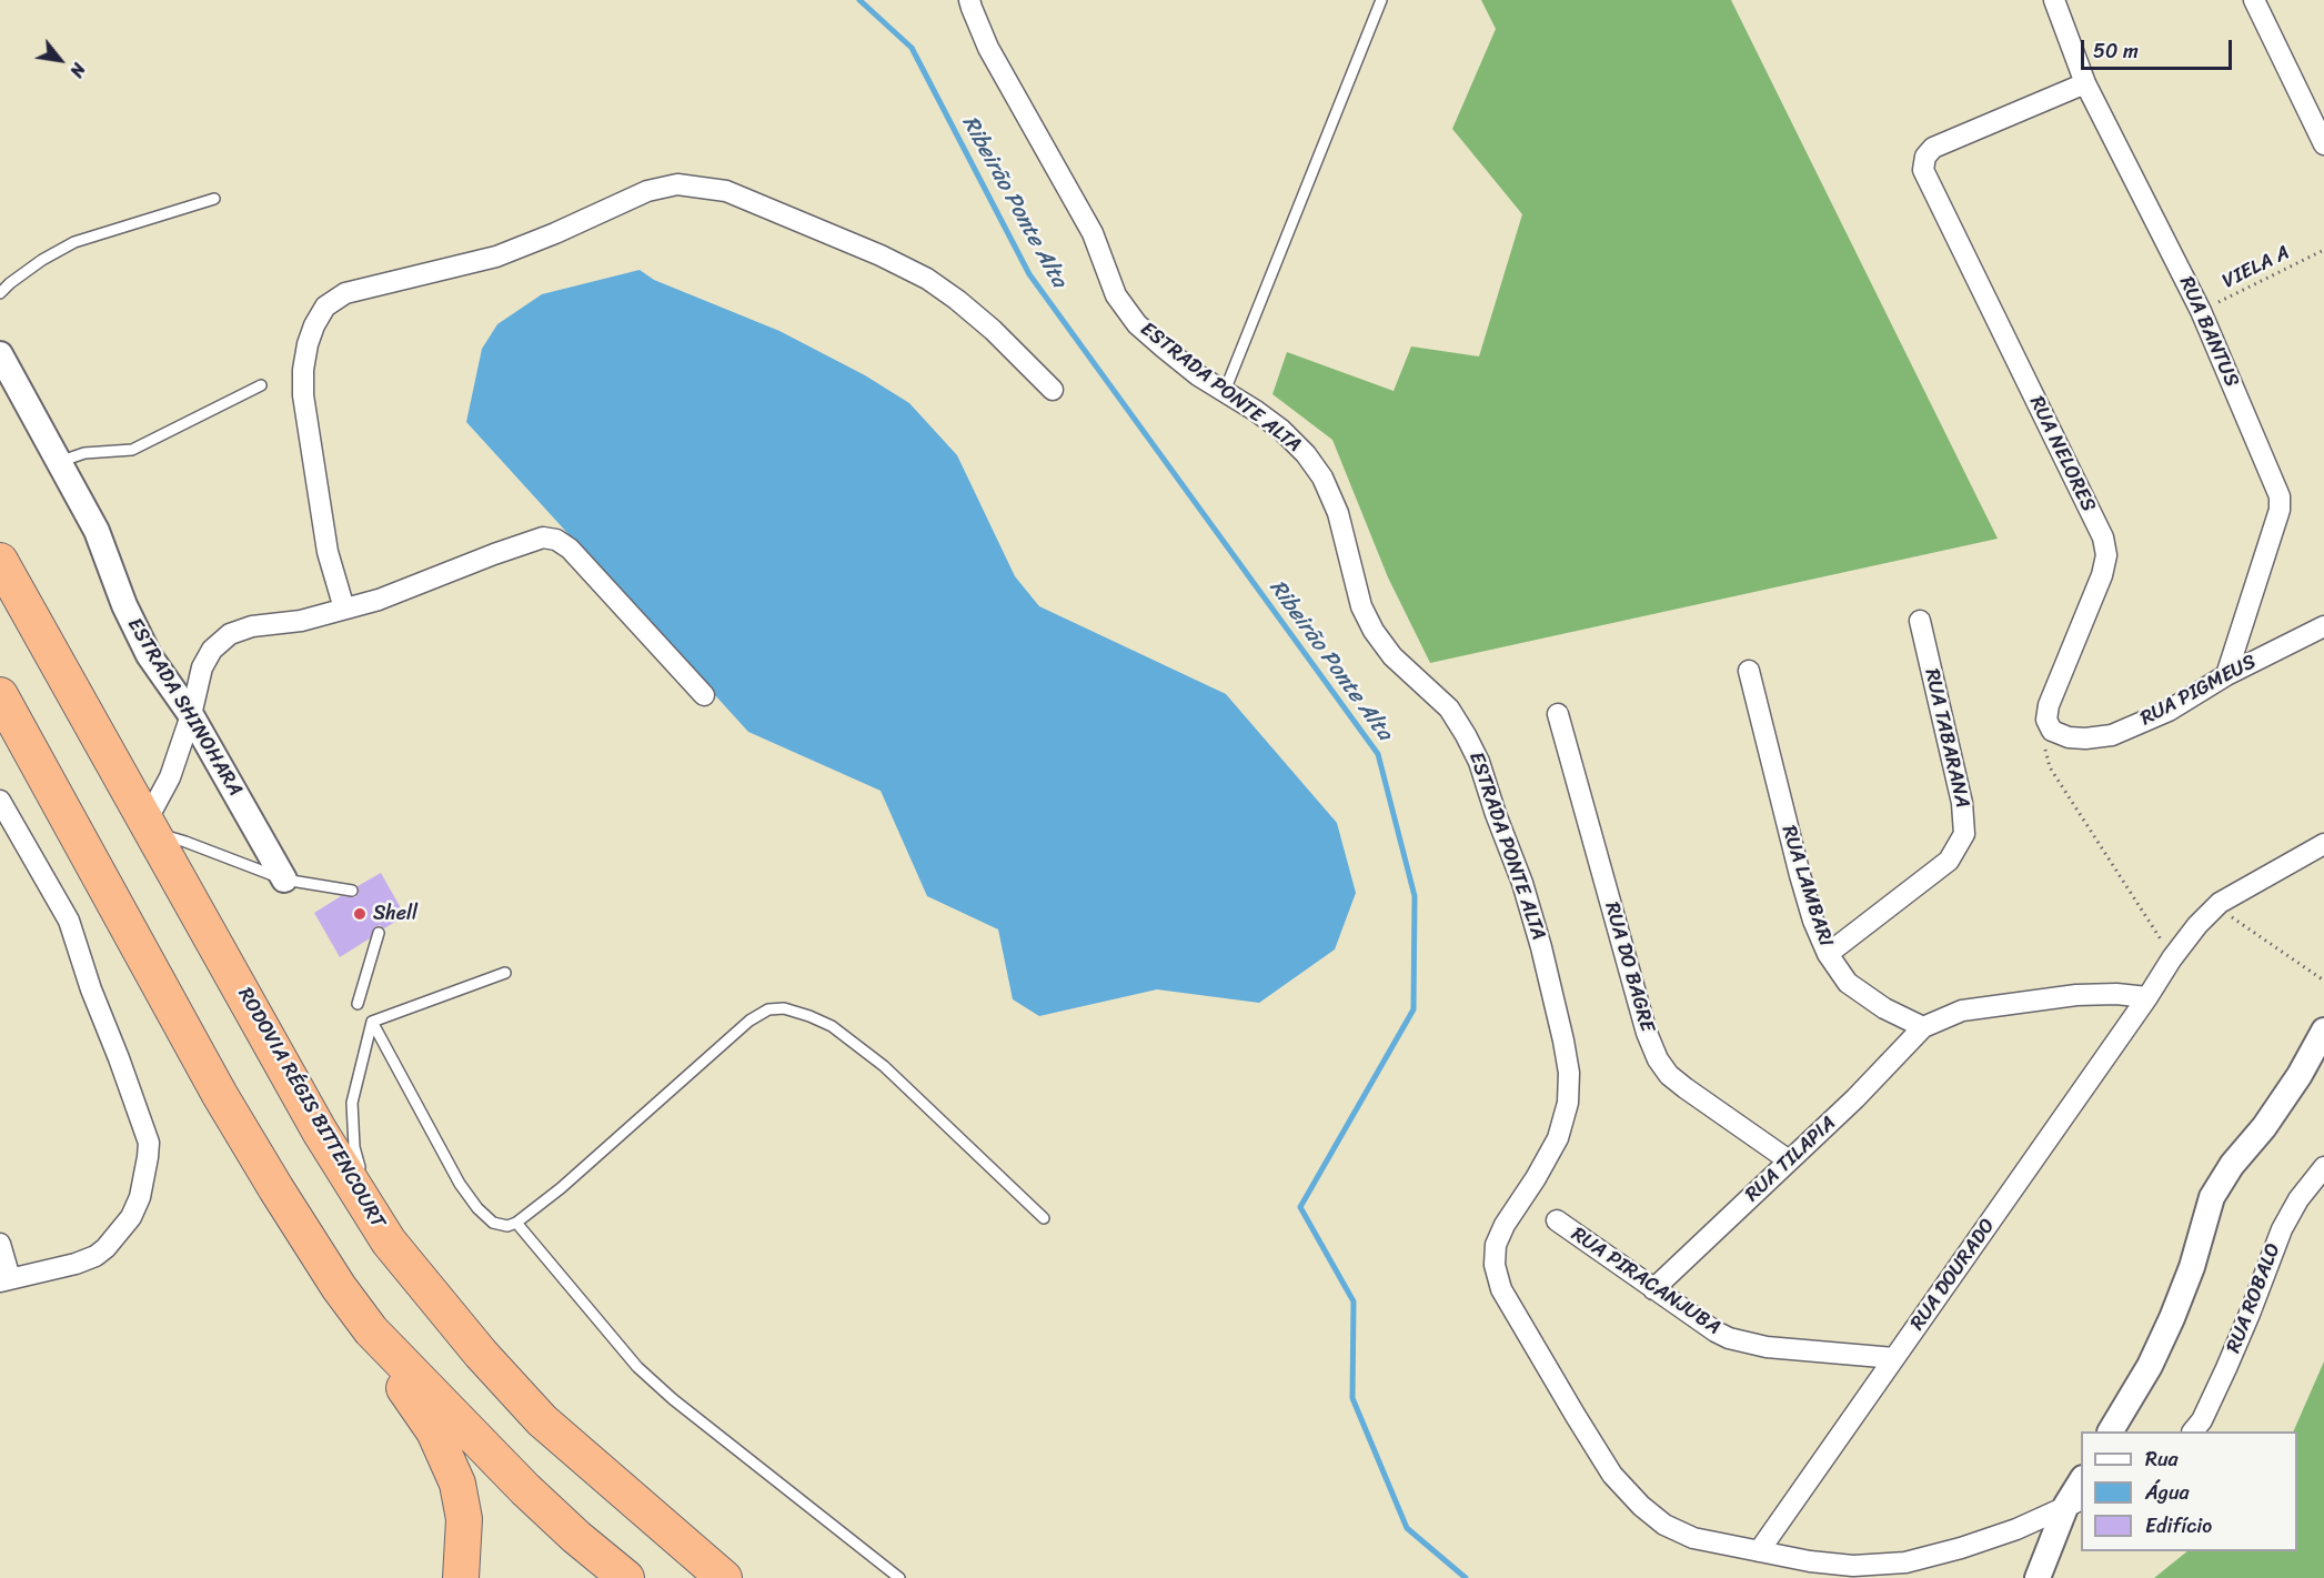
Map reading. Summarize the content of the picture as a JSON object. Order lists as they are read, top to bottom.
{
  "streets": {
    "highway": ["RODOVIA RÉGIS BITTENCOURT"],
    "street": [
      "RUA BANTUS",
      "ESTRADA PONTE ALTA",
      "RUA NELORES",
      "RUA PIGMEUS",
      "ESTRADA SHINOHARA",
      "RUA TABARANA",
      "RUA LAMBARI",
      "RUA DO BAGRE",
      "RUA TILAPIA",
      "RUA DOURADO",
      "RUA PIRACANJUBA",
      "RUA ROBALO"
    ],
    "path": ["VIELA A"]
  },
  "crossings": [
    ["VIELA A", "RUA BANTUS"],
    ["RUA BANTUS", "RUA NELORES"],
    ["RUA BANTUS", "RUA PIGMEUS"],
    ["ESTRADA PONTE ALTA", "RUA DOURADO"],
    ["RUA NELORES", "RUA PIGMEUS"],
    ["RUA TABARANA", "RUA LAMBARI"],
    ["RUA LAMBARI", "RUA TILAPIA"],
    ["RUA DO BAGRE", "RUA TILAPIA"],
    ["RUA TILAPIA", "RUA PIRACANJUBA"],
    ["RUA DOURADO", "RUA PIRACANJUBA"]
  ],
  "water": ["Ribeirão Ponte Alta"],
  "places": ["Shell"],
  "legend": ["Rua", "Água", "Edifício"],
  "scale_bar": "50 m",
  "north": "bottom right"
}
